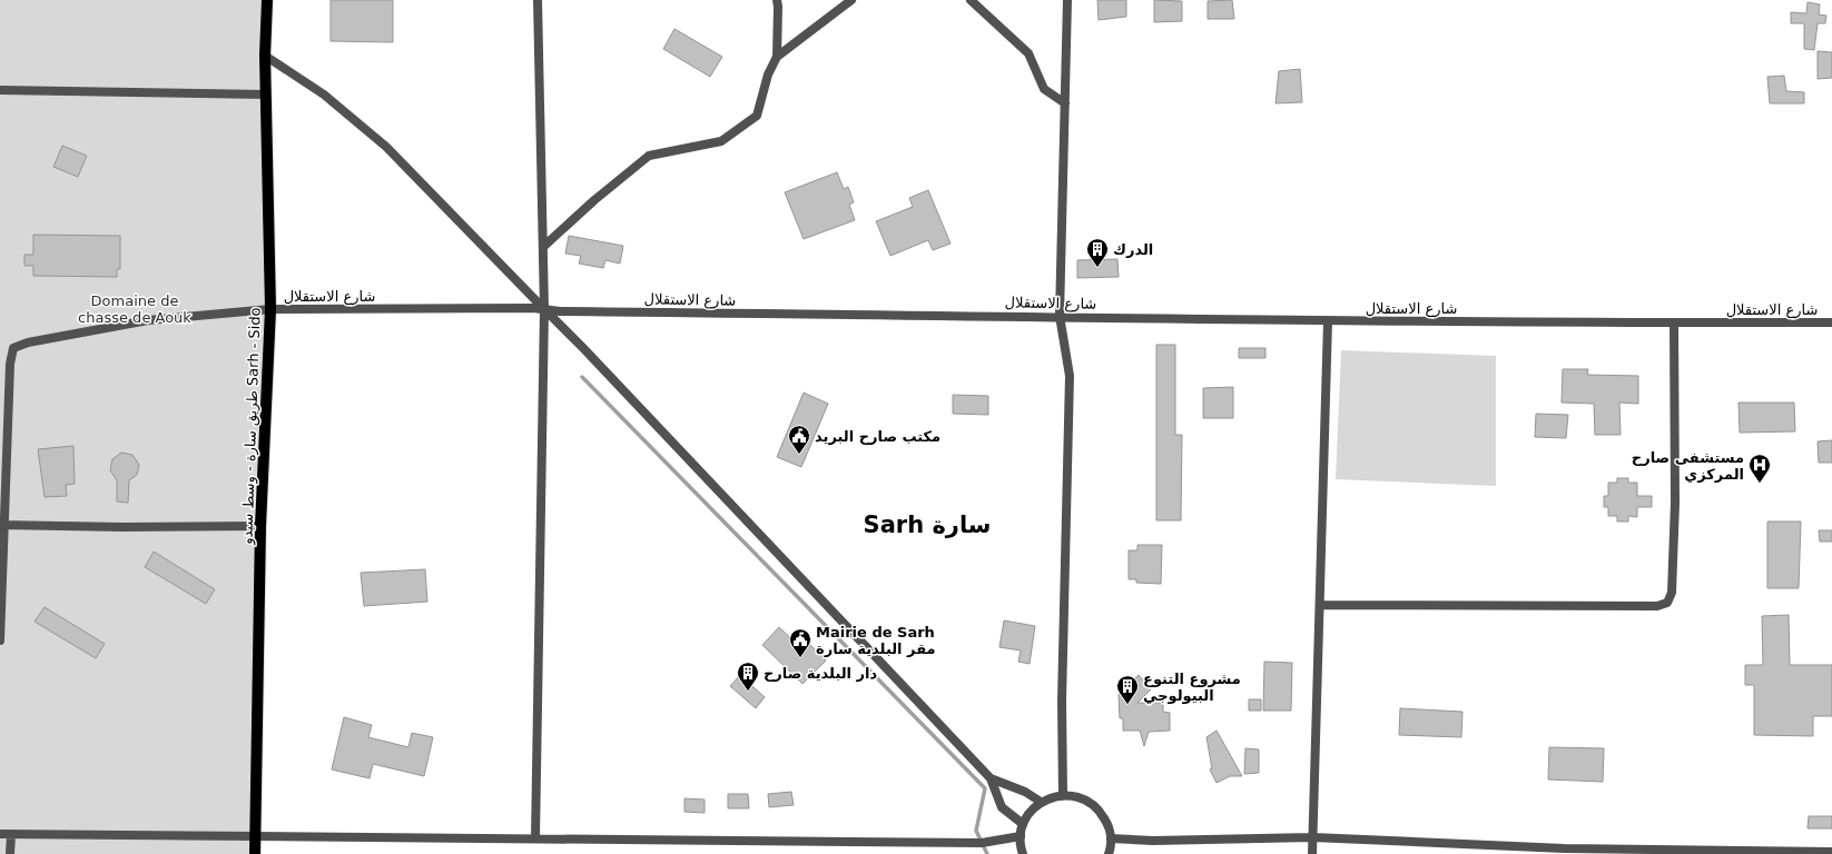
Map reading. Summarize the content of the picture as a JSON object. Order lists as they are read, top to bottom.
{
  "streets": {
    "main road": ["طريق سارة - وسط سيدو Sarh - Sido"],
    "street": ["شارع الاستقلال"]
  },
  "crossings": [
    ["شارع الاستقلال", "طريق سارة - وسط سيدو Sarh - Sido"]
  ],
  "districts": ["Sarh سارة"],
  "parks": ["Domaine de chasse de Aouk"],
  "places": {
    "building": ["الدرك", "دار البلدية صارح", "مشروع التنوع البيولوجي"],
    "public building": ["مكتب صارح البريد", "Mairie de Sarh مقر البلدية سارة"],
    "hospital": ["مستشفى صارح المركزي"]
  }
}
